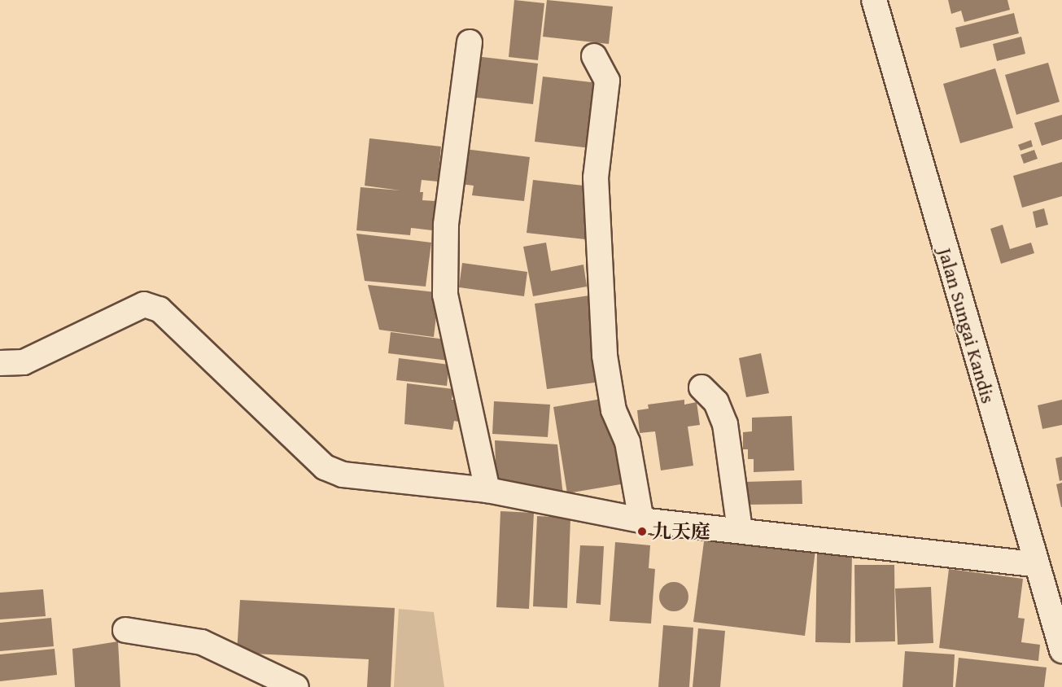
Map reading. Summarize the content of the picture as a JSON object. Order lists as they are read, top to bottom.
{
  "streets": {
    "street": ["Jalan Sungai Kandis"]
  },
  "places": ["九天庭"]
}
